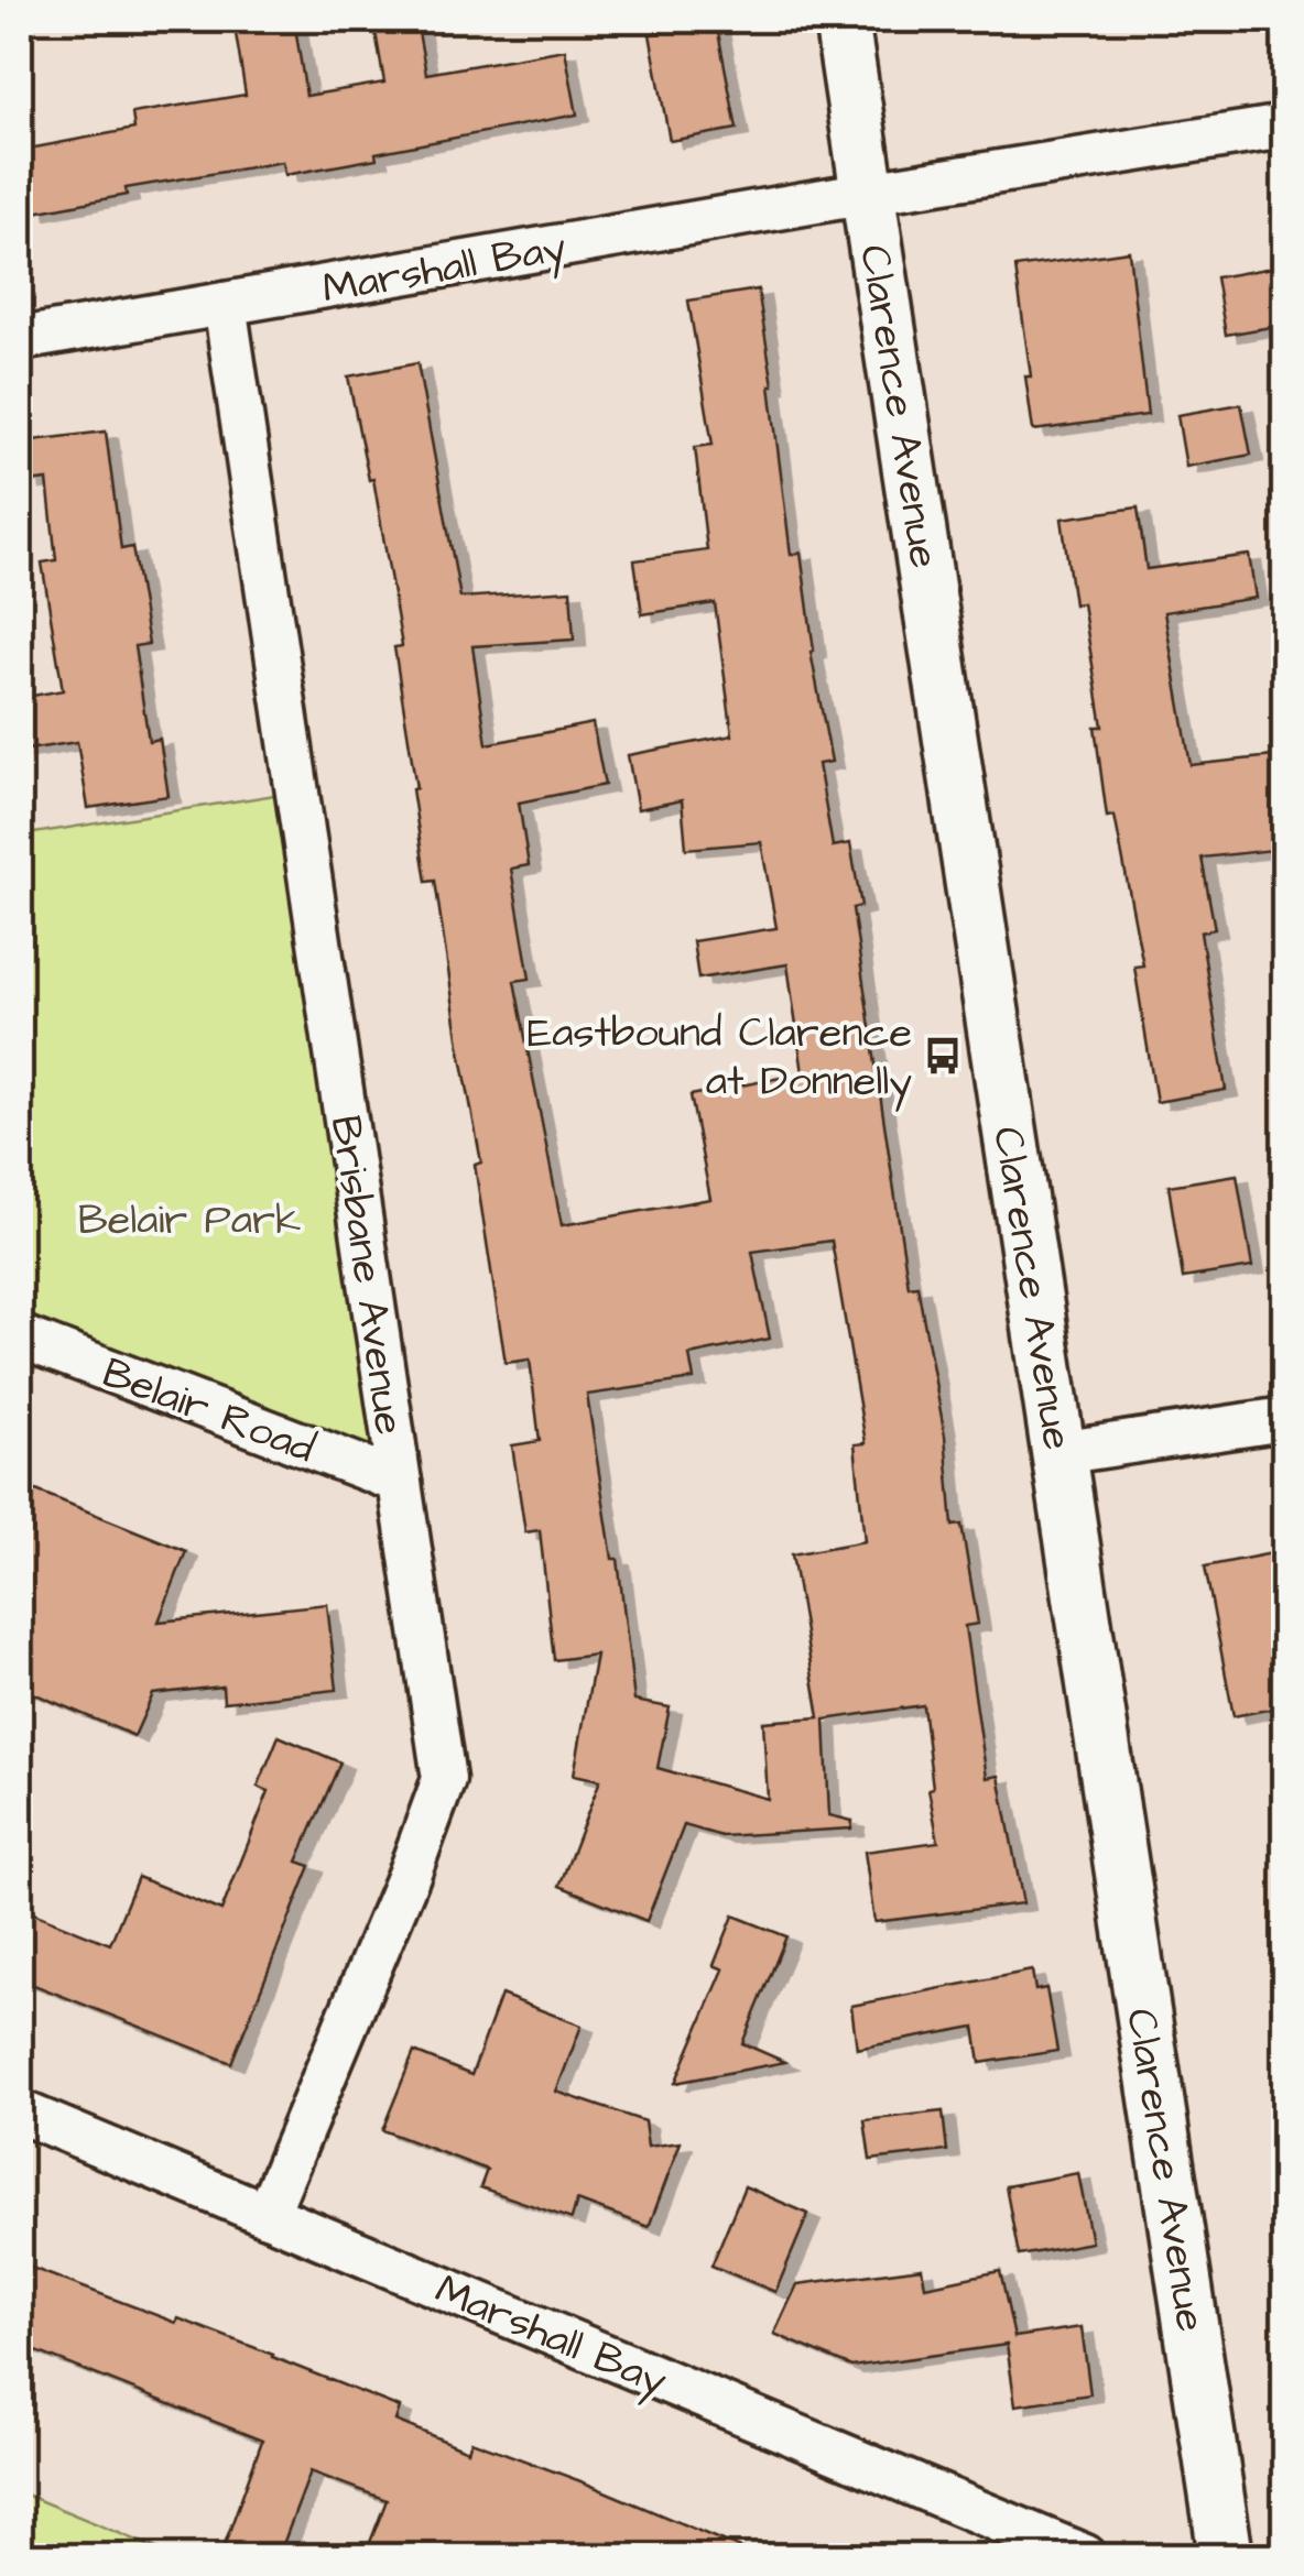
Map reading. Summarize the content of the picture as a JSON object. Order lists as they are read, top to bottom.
{
  "streets": {
    "street": [
      "Marshall Bay",
      "Clarence Avenue",
      "Brisbane Avenue",
      "Belair Road"
    ]
  },
  "crossings": [
    ["Marshall Bay", "Clarence Avenue"],
    ["Marshall Bay", "Brisbane Avenue"],
    ["Brisbane Avenue", "Belair Road"]
  ],
  "parks": ["Belair Park"],
  "places": {
    "bus stop": ["Eastbound Clarence at Donnelly"]
  }
}
